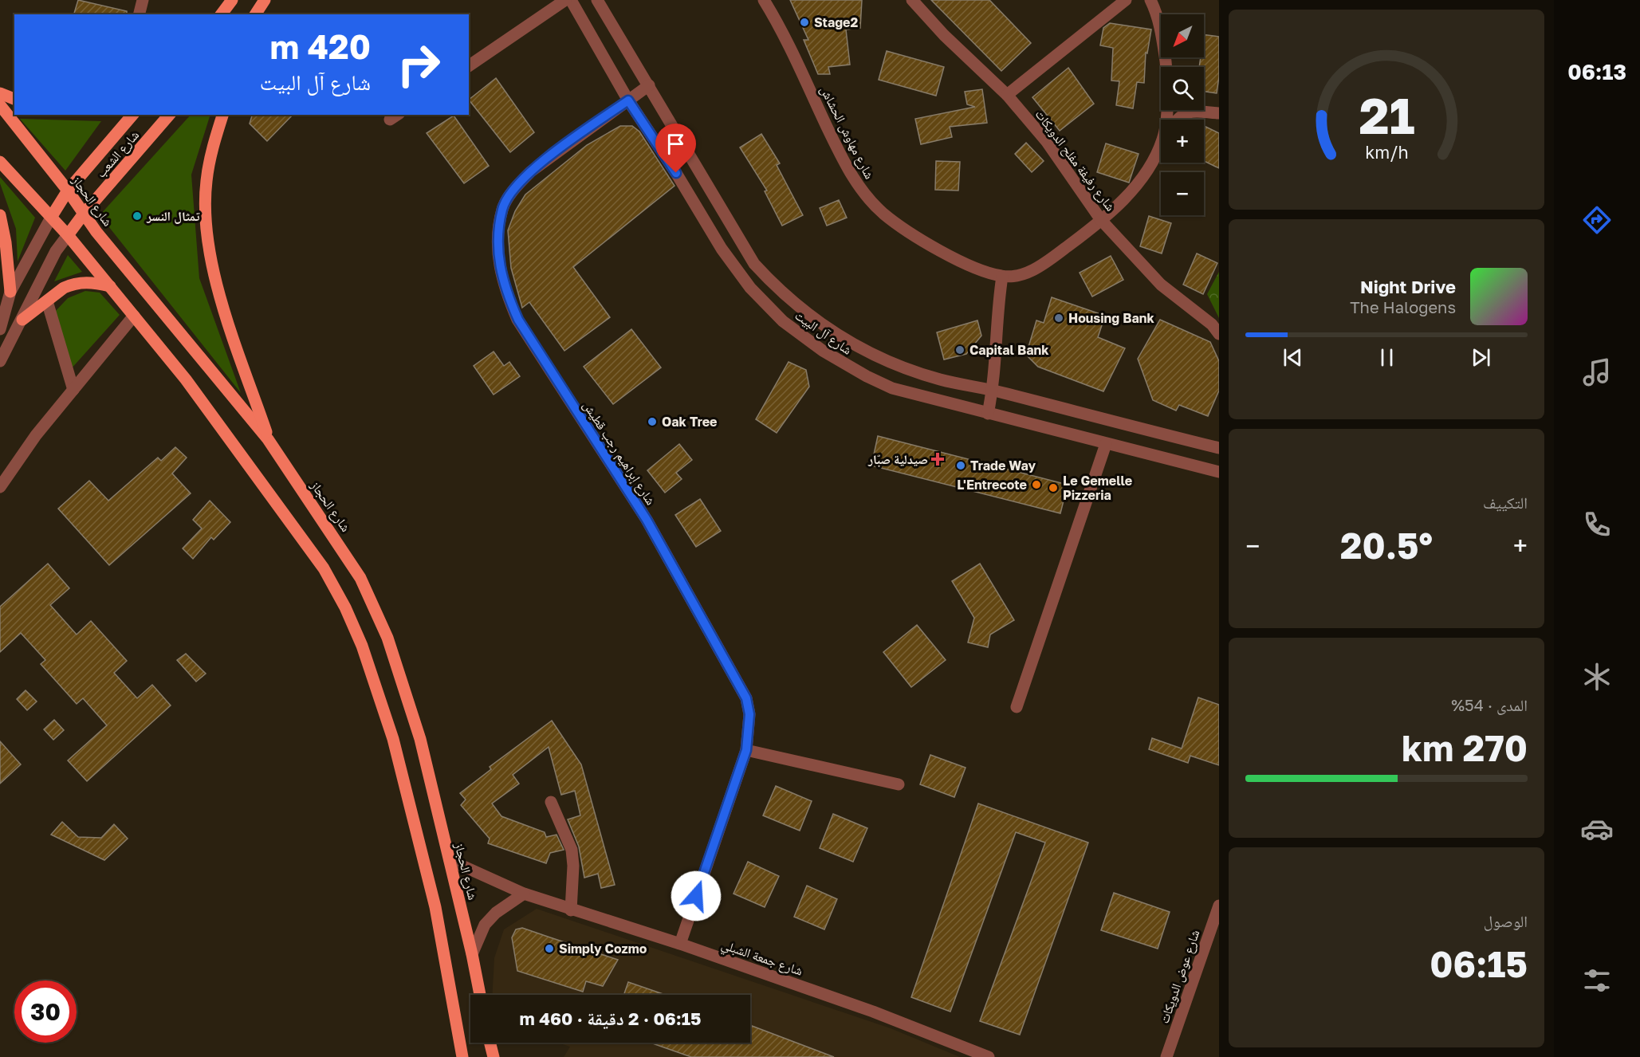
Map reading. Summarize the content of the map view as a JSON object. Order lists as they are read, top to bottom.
{
  "streets": {
    "main road": ["شارع الشعب", "شارع الحجاز"],
    "street": [
      "شارع مهاوش الحشاش",
      "شارع رفيفة مفلح الدويكات",
      "شارع آل البيت",
      "شارع إبراهيم رجب قطيش",
      "شارع جمعة الشبلي",
      "شارع عوض الدويكات"
    ]
  },
  "crossings": [
    ["شارع مهاوش الحشاش", "شارع رفيفة مفلح الدويكات"],
    ["شارع الشعب", "شارع الحجاز"],
    ["شارع الحجاز", "شارع جمعة الشبلي"],
    ["شارع آل البيت", "شارع إبراهيم رجب قطيش"],
    ["شارع إبراهيم رجب قطيش", "شارع جمعة الشبلي"]
  ],
  "places": {
    "other": [
      "Stage2",
      "تمثال النسر",
      "Housing Bank",
      "Capital Bank",
      "Oak Tree",
      "Trade Way",
      "L'Entrecote",
      "Le Gemelle Pizzeria",
      "Simply Cozmo"
    ],
    "health": ["صيدلية صبّار"]
  },
  "north": "bottom left",
  "page": {
    "tabs": "06:13",
    "map_buttons": ["+", "−"],
    "turn": ["420 m", "شارع آل البيت"],
    "song": ["Night Drive", "The Halogens"],
    "tile": [
      "التكييف",
      ["المدى · 54%", "270 km"],
      ["الوصول", "06:15"]
    ],
    "heat": ["−", "20.5°", "+"],
    "limit": "30",
    "trip": "06:15 · 2 دقيقة · 460 m",
    "gauge": ["21", "km/h"]
  }
}
